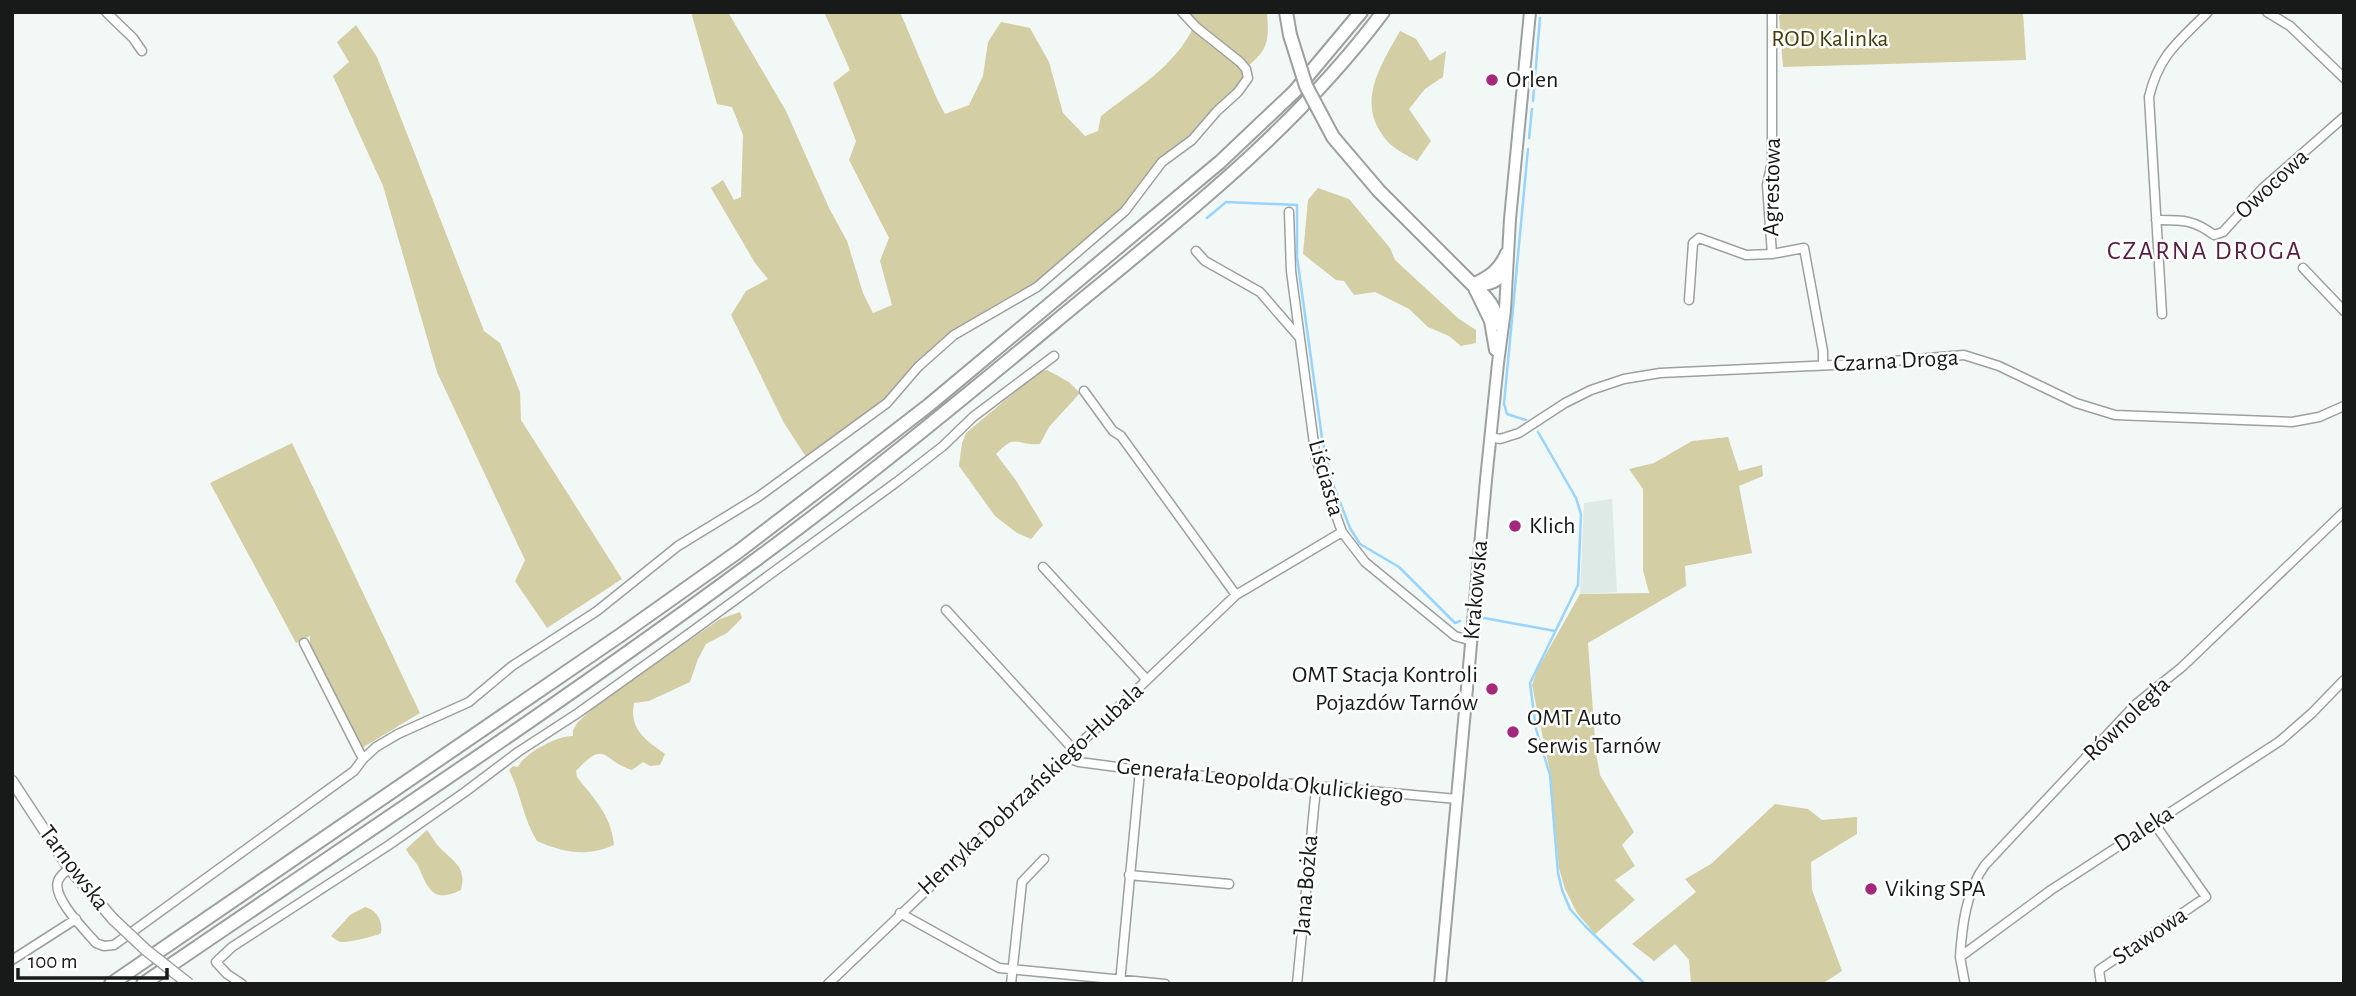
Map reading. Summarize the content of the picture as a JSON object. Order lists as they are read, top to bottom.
{
  "streets": {
    "main road": ["Krakowska"],
    "street": [
      "Owocowa",
      "Agrestowa",
      "Czarna Droga",
      "Liściasta",
      "Równoległa",
      "Generała Leopolda Okulickiego",
      "Henryka Dobrzańskiego-Hubala",
      "Daleka",
      "Tarnowska",
      "Jana Bożka",
      "Stawowa"
    ]
  },
  "crossings": [
    ["Agrestowa", "Czarna Droga"],
    ["Czarna Droga", "Krakowska"],
    ["Liściasta", "Krakowska"],
    ["Liściasta", "Henryka Dobrzańskiego-Hubala"],
    ["Krakowska", "Generała Leopolda Okulickiego"],
    ["Równoległa", "Daleka"],
    ["Generała Leopolda Okulickiego", "Henryka Dobrzańskiego-Hubala"],
    ["Generała Leopolda Okulickiego", "Jana Bożka"],
    ["Daleka", "Stawowa"]
  ],
  "districts": ["CZARNA DROGA"],
  "parks": ["ROD Kalinka"],
  "places": [
    "Orlen",
    "Klich",
    "OMT Stacja Kontroli Pojazdów Tarnów",
    "OMT Auto Serwis Tarnów",
    "Viking SPA"
  ],
  "scale_bar": "100 m"
}
